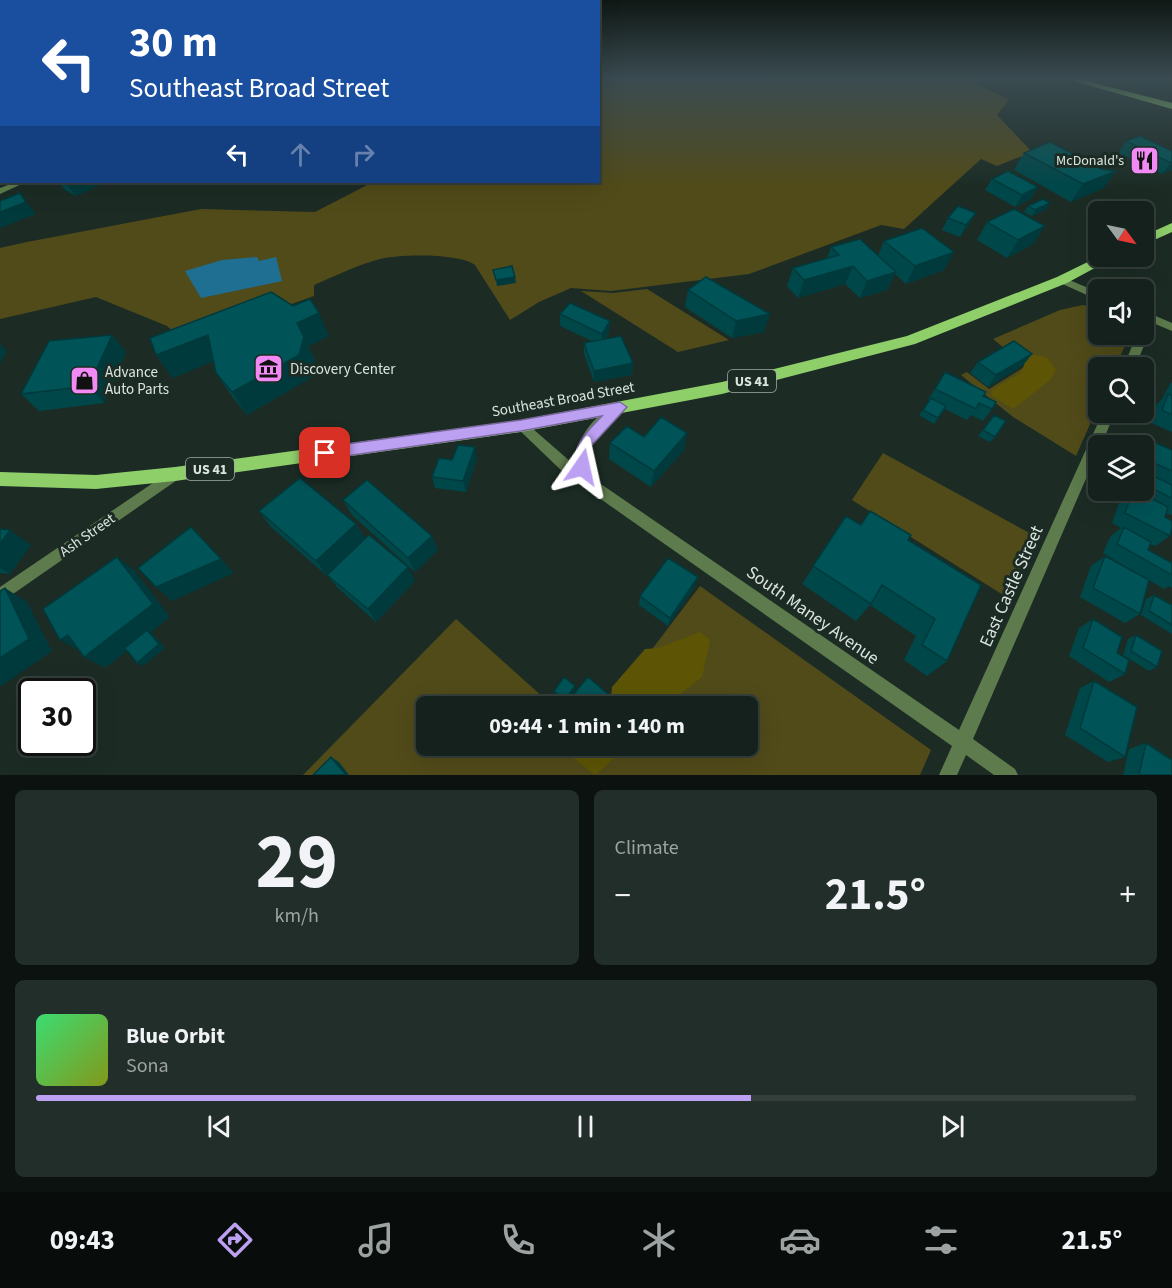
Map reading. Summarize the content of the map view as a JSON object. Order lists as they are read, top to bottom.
{
  "streets": {
    "main road": ["US 41", "Southeast Broad Street"],
    "street": ["Ash Street", "East Castle Street", "South Maney Avenue"]
  },
  "crossings": [
    ["Southeast Broad Street", "Ash Street"],
    ["Southeast Broad Street", "South Maney Avenue"],
    ["East Castle Street", "South Maney Avenue"]
  ],
  "places": {
    "restaurant": ["McDonald's"],
    "museum": ["Discovery Center"],
    "shop": ["Advance Auto Parts"]
  },
  "north": "bottom right",
  "page": {
    "turn": ["30 m", "Southeast Broad Street"],
    "limit": "30",
    "trip": "09:44 · 1 min · 140 m",
    "tile": [
      ["29", "km/h"],
      "Climate"
    ],
    "heat": ["−", "21.5°", "+"],
    "song": ["Blue Orbit", "Sona"],
    "tabs": ["09:43", "21.5°"]
  }
}
